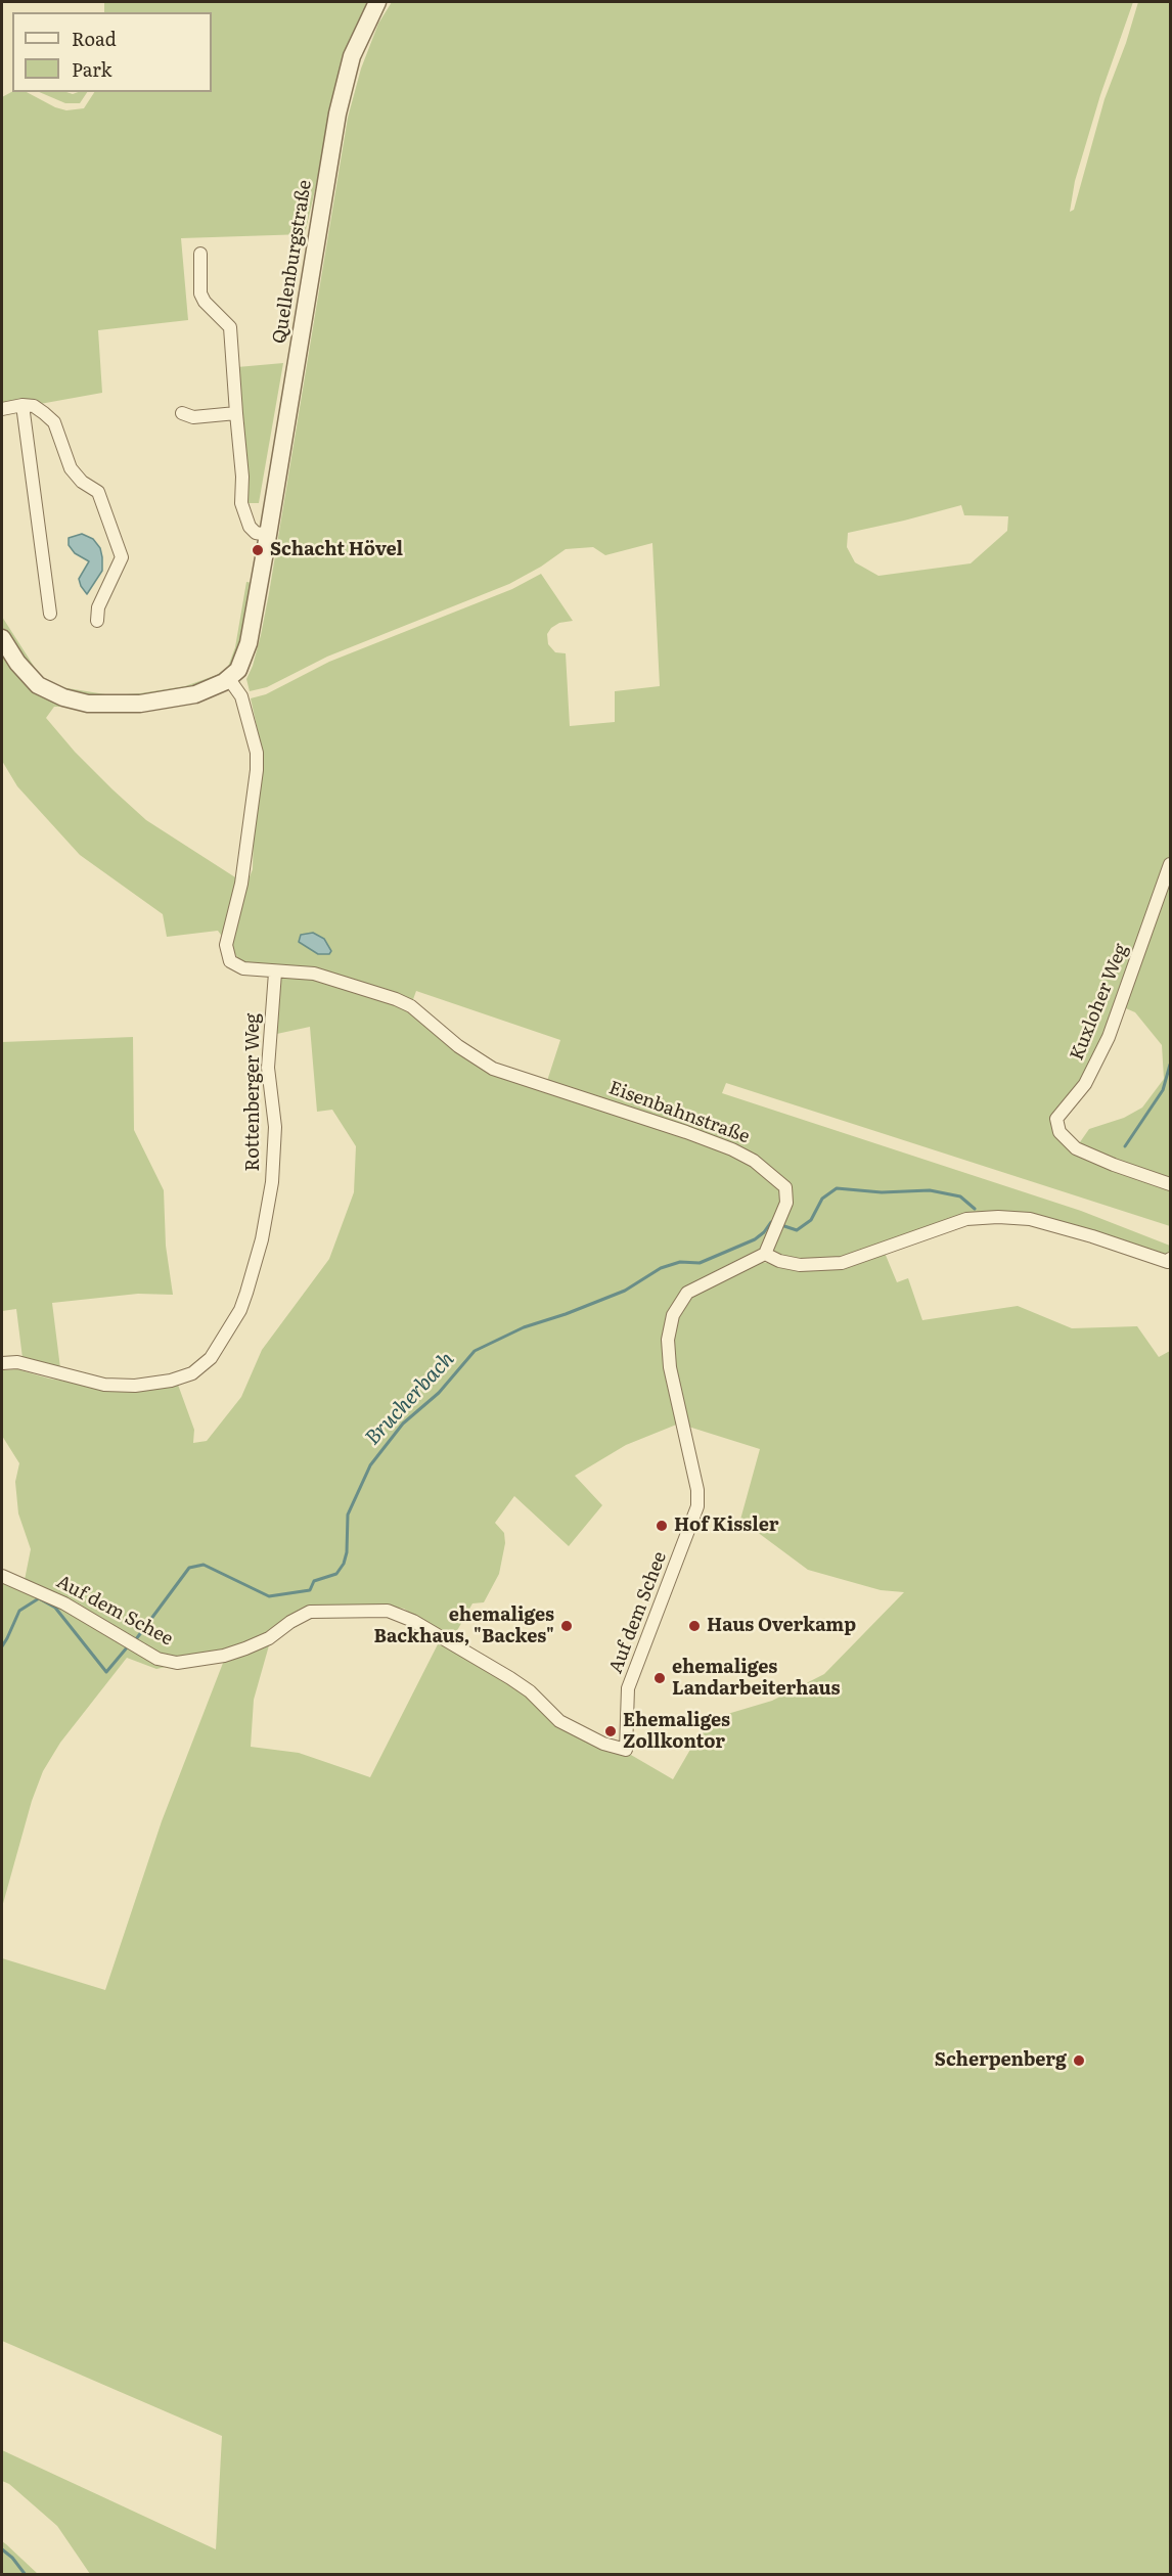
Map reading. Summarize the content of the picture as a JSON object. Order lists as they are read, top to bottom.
{
  "streets": {
    "street": [
      "Quellenburgstraße",
      "Kuxloher Weg",
      "Rottenberger Weg",
      "Eisenbahnstraße",
      "Auf dem Schee"
    ]
  },
  "crossings": [
    ["Rottenberger Weg", "Eisenbahnstraße"],
    ["Eisenbahnstraße", "Auf dem Schee"]
  ],
  "water": ["Brucherbach"],
  "places": [
    "Schacht Hövel",
    "Hof Kissler",
    "ehemaliges Backhaus, \"Backes\"",
    "Haus Overkamp",
    "ehemaliges Landarbeiterhaus",
    "Ehemaliges Zollkontor",
    "Scherpenberg"
  ],
  "legend": ["Road", "Park"]
}
